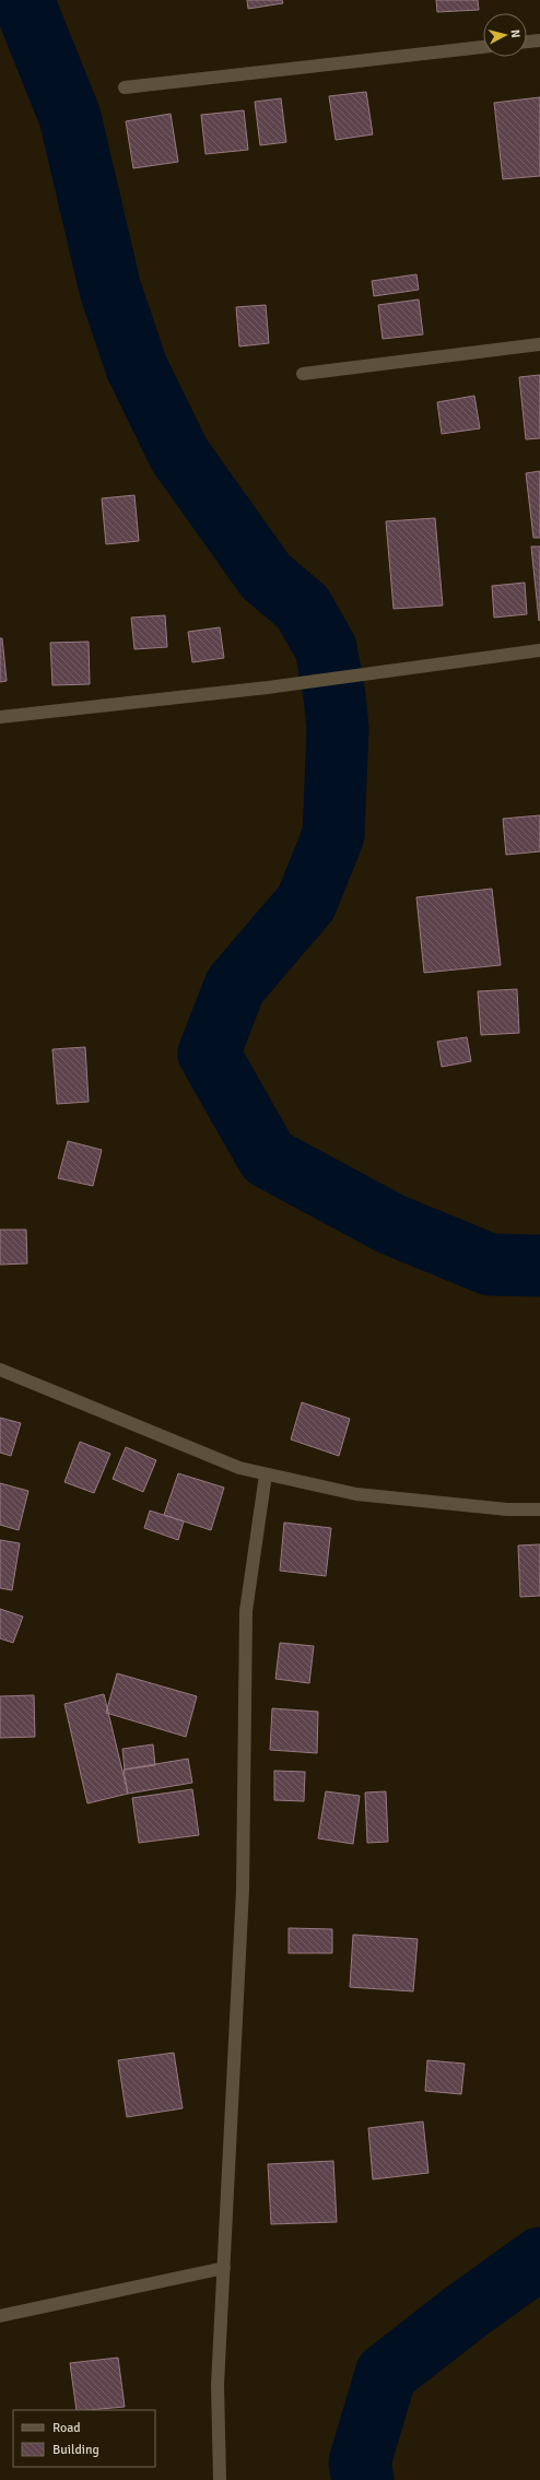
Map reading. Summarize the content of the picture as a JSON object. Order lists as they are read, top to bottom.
{
  "legend": ["Road", "Building"],
  "north": "right"
}
